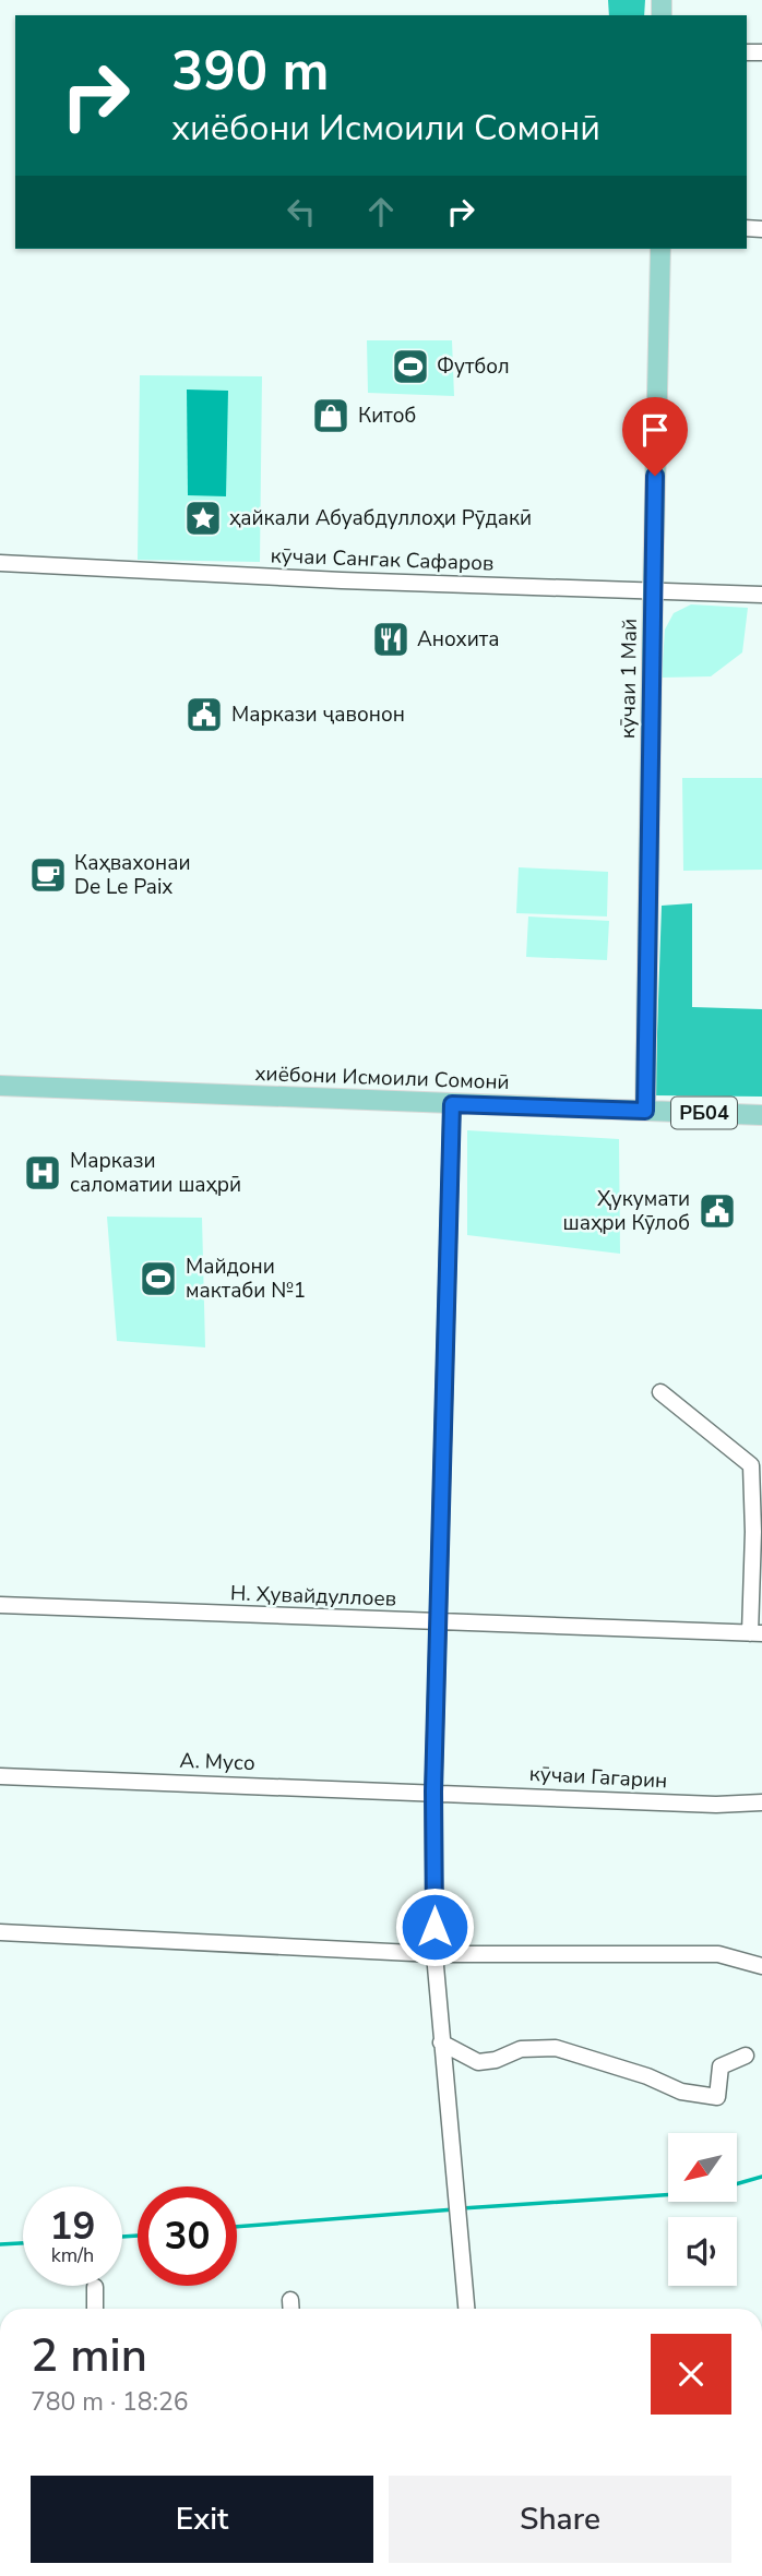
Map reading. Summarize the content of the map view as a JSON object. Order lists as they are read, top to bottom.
{
  "streets": {
    "main road": ["кӯчаи 1 Май", "хиёбони Исмоили Сомонӣ", "РБ04"],
    "street": [
      "кӯчаи Сангак Сафаров",
      "Н. Ҳувайдуллоев",
      "А. Мусо",
      "кӯчаи Гагарин"
    ]
  },
  "crossings": [
    ["кӯчаи Сангак Сафаров", "кӯчаи 1 Май"],
    ["кӯчаи 1 Май", "хиёбони Исмоили Сомонӣ"],
    ["А. Мусо", "кӯчаи Гагарин"]
  ],
  "places": {
    "sports": ["Футбол", "Майдони мактаби №1"],
    "shop": ["Китоб"],
    "place": ["ҳайкали Абуабдуллоҳи Рӯдакӣ"],
    "restaurant": ["Анохита"],
    "public building": ["Маркази ҷавонон", "Ҳукумати шаҳри Кӯлоб"],
    "cafe": ["Каҳвахонаи De Le Paix"],
    "hospital": ["Маркази саломатии шаҳрӣ"]
  },
  "north": "bottom left",
  "page": {
    "turn": ["390 m", "хиёбони Исмоили Сомонӣ"],
    "speed": "19 km/h",
    "limit": "30",
    "heading": ["2 min", "780 m · 18:26"],
    "buttons": ["Exit", "Share"]
  }
}
